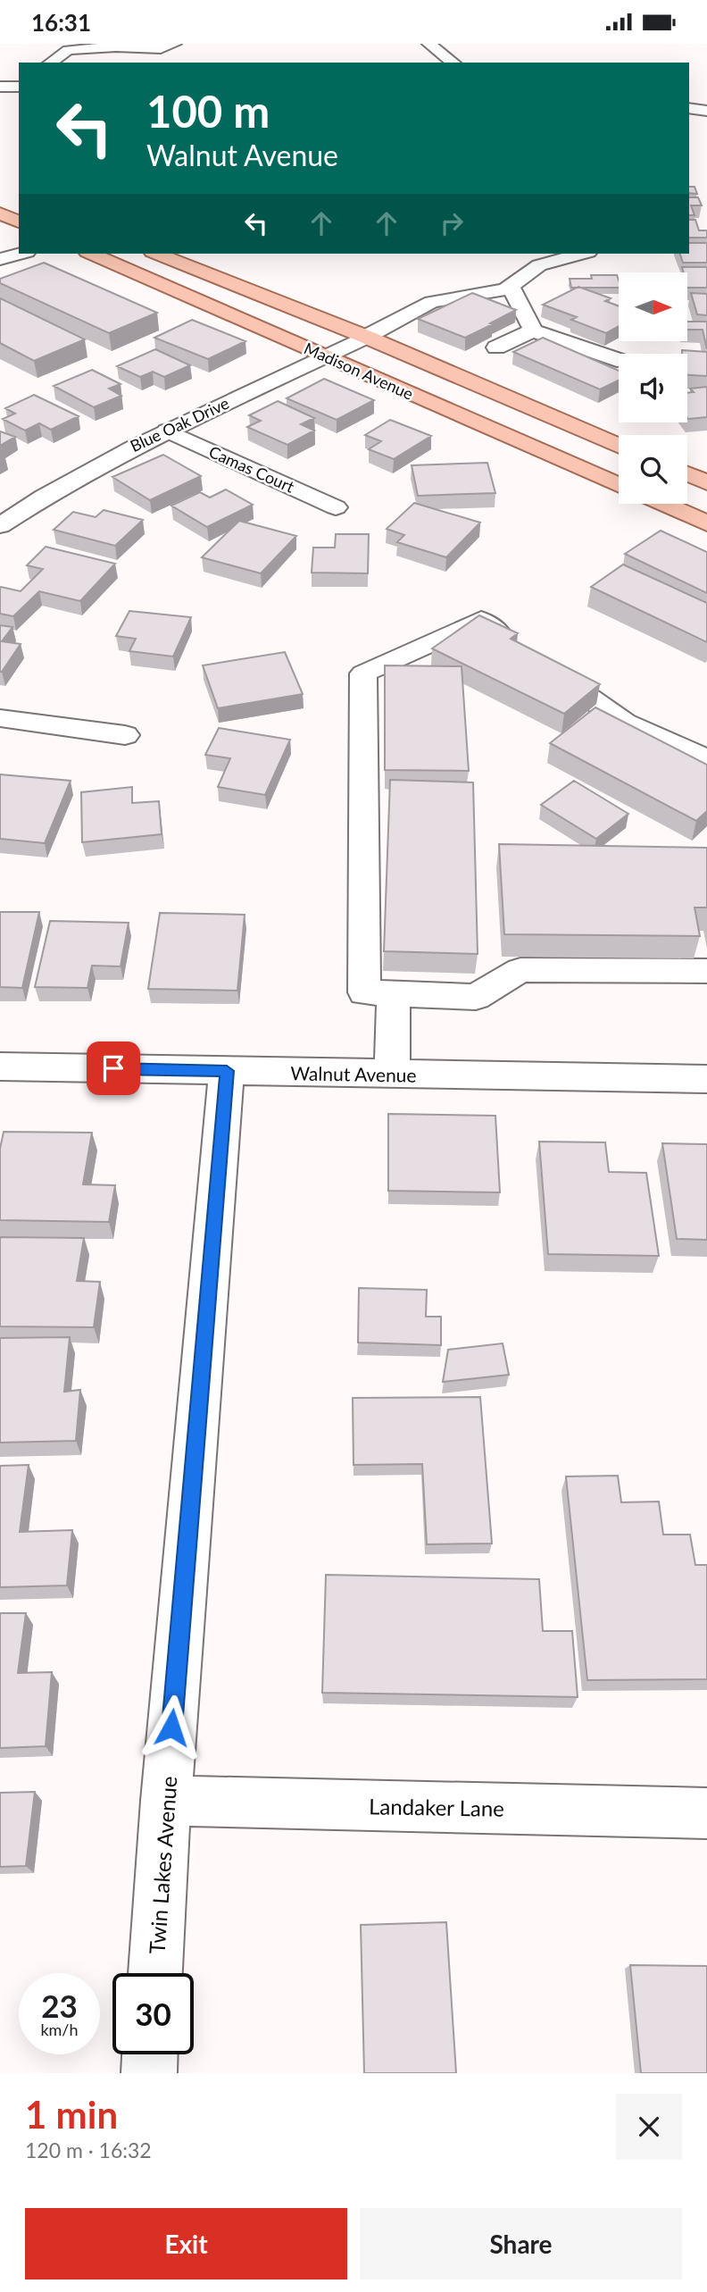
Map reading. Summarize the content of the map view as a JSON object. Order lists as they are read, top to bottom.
{
  "streets": {
    "main road": ["Madison Avenue"],
    "street": [
      "Blue Oak Drive",
      "Camas Court",
      "Walnut Avenue",
      "Landaker Lane",
      "Twin Lakes Avenue"
    ]
  },
  "crossings": [
    ["Madison Avenue", "Blue Oak Drive"],
    ["Blue Oak Drive", "Camas Court"],
    ["Walnut Avenue", "Twin Lakes Avenue"],
    ["Landaker Lane", "Twin Lakes Avenue"]
  ],
  "north": "right",
  "page": {
    "status": "16:31",
    "turn": ["100 m", "Walnut Avenue"],
    "speed": "23 km/h",
    "limit": "30",
    "heading": ["1 min", "120 m · 16:32"],
    "buttons": ["Exit", "Share"]
  }
}
